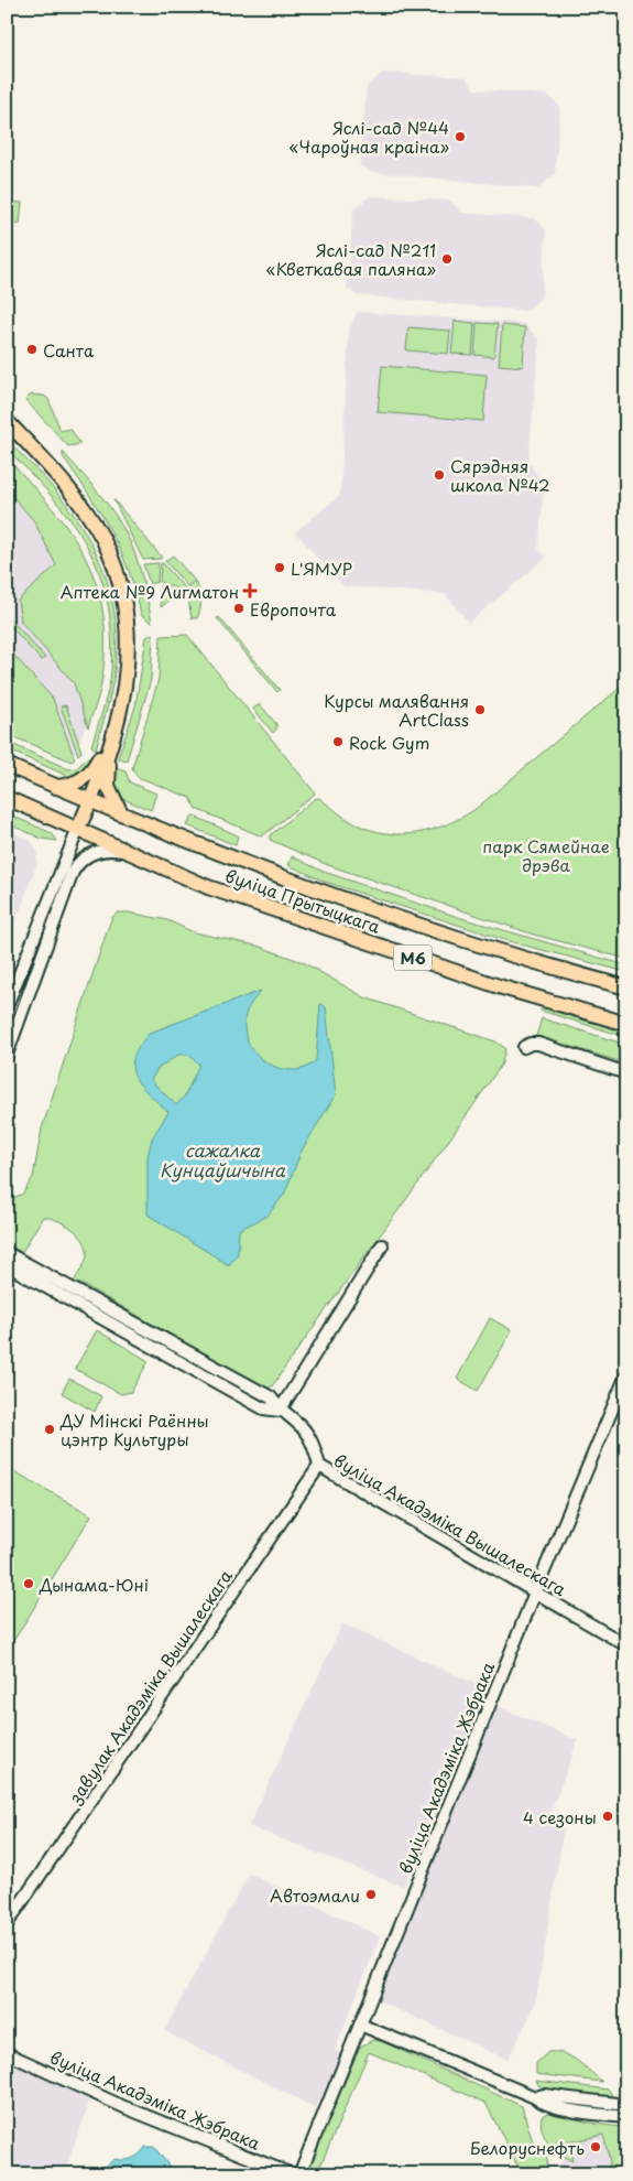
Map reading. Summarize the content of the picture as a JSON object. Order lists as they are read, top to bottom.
{
  "streets": {
    "main road": ["вуліца Прытыцкага", "М6"],
    "street": ["вуліца Акадэміка Вышалескага", "завулак Акадэміка Вышалескага", "вуліца Акадэміка Жэбрака"]
  },
  "crossings": [
    ["вуліца Акадэміка Вышалескага", "завулак Акадэміка Вышалескага"],
    ["вуліца Акадэміка Вышалескага", "вуліца Акадэміка Жэбрака"]
  ],
  "water": ["сажалка Кунцаўшчына"],
  "parks": ["парк Сямейнае дрэва"],
  "places": {
    "other": [
      "Яслі-сад №44 «Чароўная краіна»",
      "Яслі-сад №211 «Кветкавая паляна»",
      "Санта",
      "Сярэдняя школа №42",
      "L'ЯМУР",
      "Европочта",
      "Курсы малявання ArtClass",
      "Rock Gym",
      "ДУ Мінскі Раённы цэнтр Культуры",
      "Дынама-Юні",
      "4 сезоны",
      "Автоэмали",
      "Белоруснефть"
    ],
    "health": ["Аптека №9 Лигматон"]
  }
}
